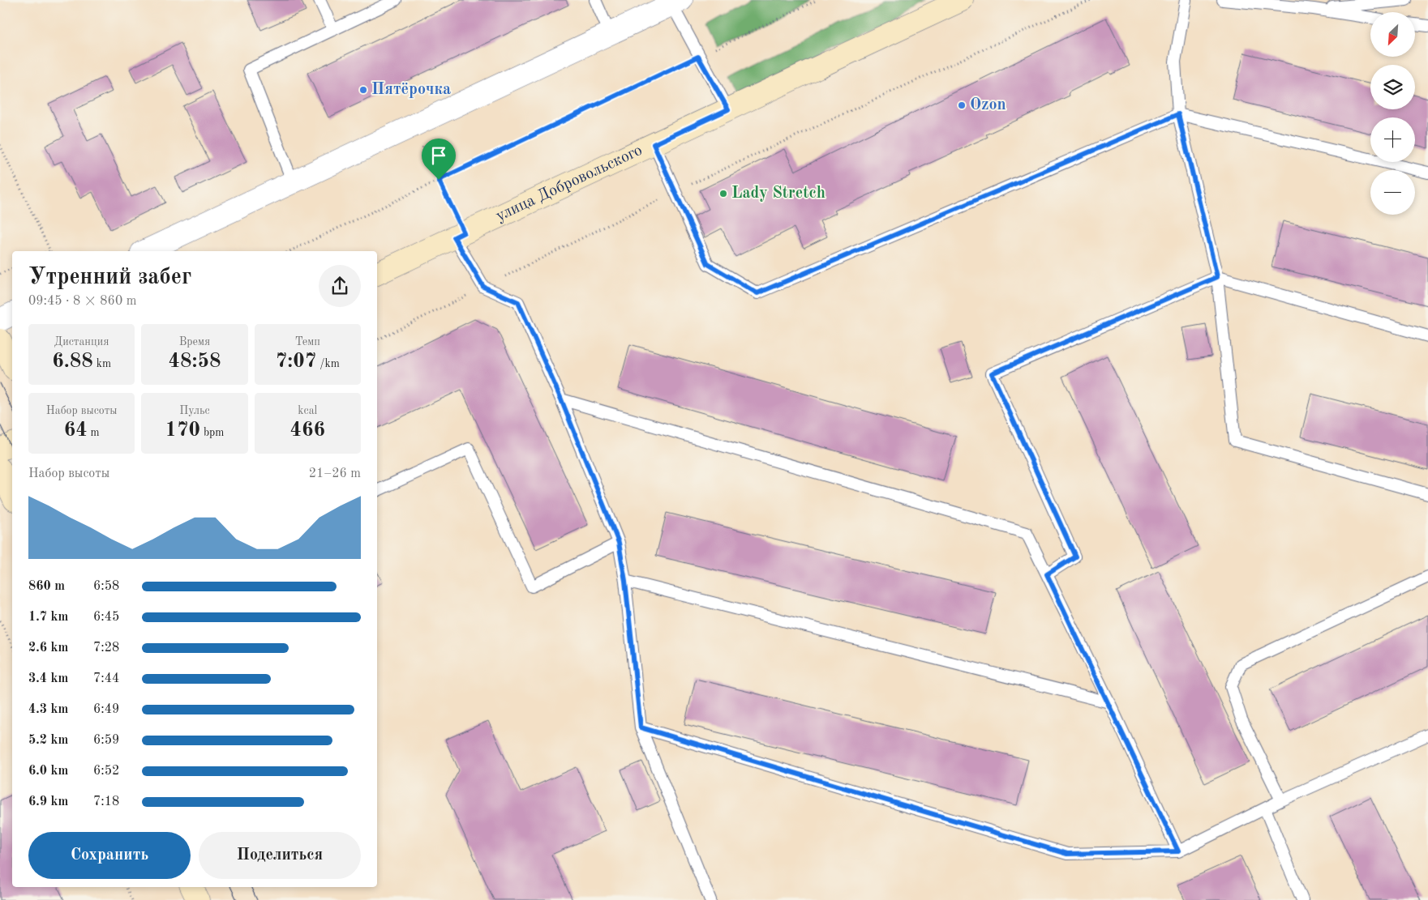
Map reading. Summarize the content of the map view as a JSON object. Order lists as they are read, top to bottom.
{
  "streets": {
    "main road": ["улица Добровольского"]
  },
  "places": ["Пятёрочка", "Ozon", "Lady Stretch"],
  "north": "bottom left",
  "page": {
    "map_buttons": ["+", "−"],
    "heading": ["Утренний забег", "09:45 · 8 × 860 m"],
    "stats": [
      ["Дистанция", "6.88 km"],
      ["Время", "48:58"],
      ["Темп", "7:07 /km"],
      ["Набор высоты", "64 m"],
      ["Пульс", "170 bpm"],
      ["kcal", "466"]
    ],
    "chart": ["Набор высоты", "21–26 m"],
    "list": [
      {
        "name": "860 m",
        "note": "6:58"
      },
      {
        "name": "1.7 km",
        "note": "6:45"
      },
      {
        "name": "2.6 km",
        "note": "7:28"
      },
      {
        "name": "3.4 km",
        "note": "7:44"
      },
      {
        "name": "4.3 km",
        "note": "6:49"
      },
      {
        "name": "5.2 km",
        "note": "6:59"
      },
      {
        "name": "6.0 km",
        "note": "6:52"
      },
      {
        "name": "6.9 km",
        "note": "7:18"
      }
    ],
    "buttons": ["Сохранить", "Поделиться"]
  }
}
